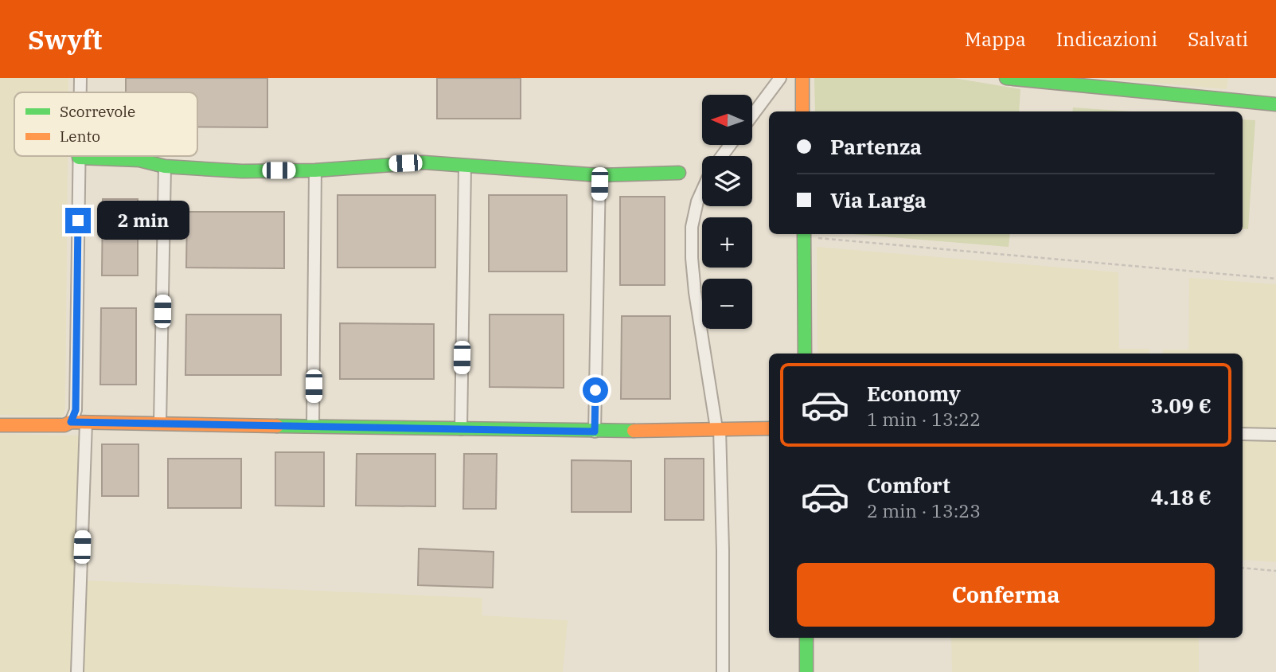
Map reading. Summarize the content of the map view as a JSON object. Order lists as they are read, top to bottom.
{
  "legend": ["Scorrevole", "Lento"],
  "north": "left",
  "page": {
    "header": "Swyft",
    "nav": ["Mappa", "Indicazioni", "Salvati"],
    "map_buttons": ["+", "−"],
    "banner": ["Partenza", "Via Larga"],
    "bubble": "2 min",
    "list": [
      {
        "name": "Economy",
        "note": "1 min · 13:22",
        "value": "3.09 €"
      },
      {
        "name": "Comfort",
        "note": "2 min · 13:23",
        "value": "4.18 €"
      }
    ],
    "buttons": "Conferma"
  }
}
